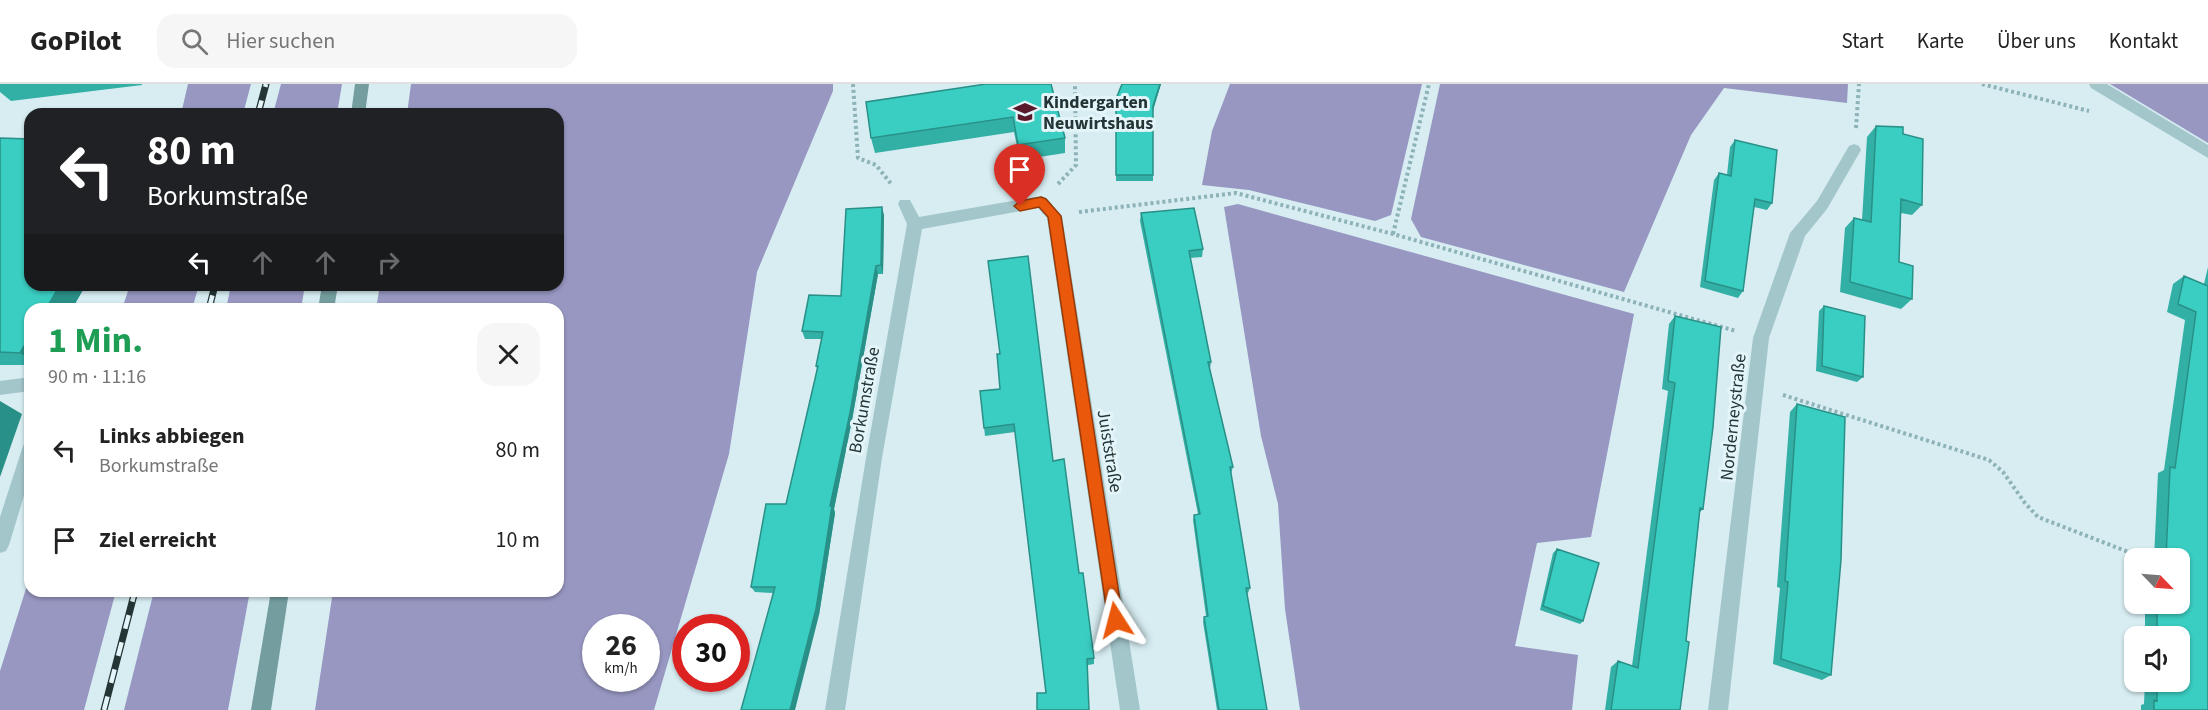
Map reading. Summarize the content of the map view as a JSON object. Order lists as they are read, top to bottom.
{
  "streets": {
    "street": ["Borkumstraße", "Norderneystraße", "Juiststraße"]
  },
  "places": {
    "school or university": ["Kindergarten Neuwirtshaus"]
  },
  "north": "bottom right",
  "page": {
    "header": "GoPilot",
    "search": "Hier suchen",
    "nav": [
      "Start",
      "Karte",
      "Über uns",
      "Kontakt"
    ],
    "turn": ["80 m", "Borkumstraße"],
    "heading": ["1 Min.", "90 m · 11:16"],
    "list": [
      {
        "name": "Links abbiegen",
        "note": "Borkumstraße",
        "value": "80 m"
      },
      {
        "name": "Ziel erreicht",
        "value": "10 m"
      }
    ],
    "speed": "26 km/h",
    "limit": "30"
  }
}
